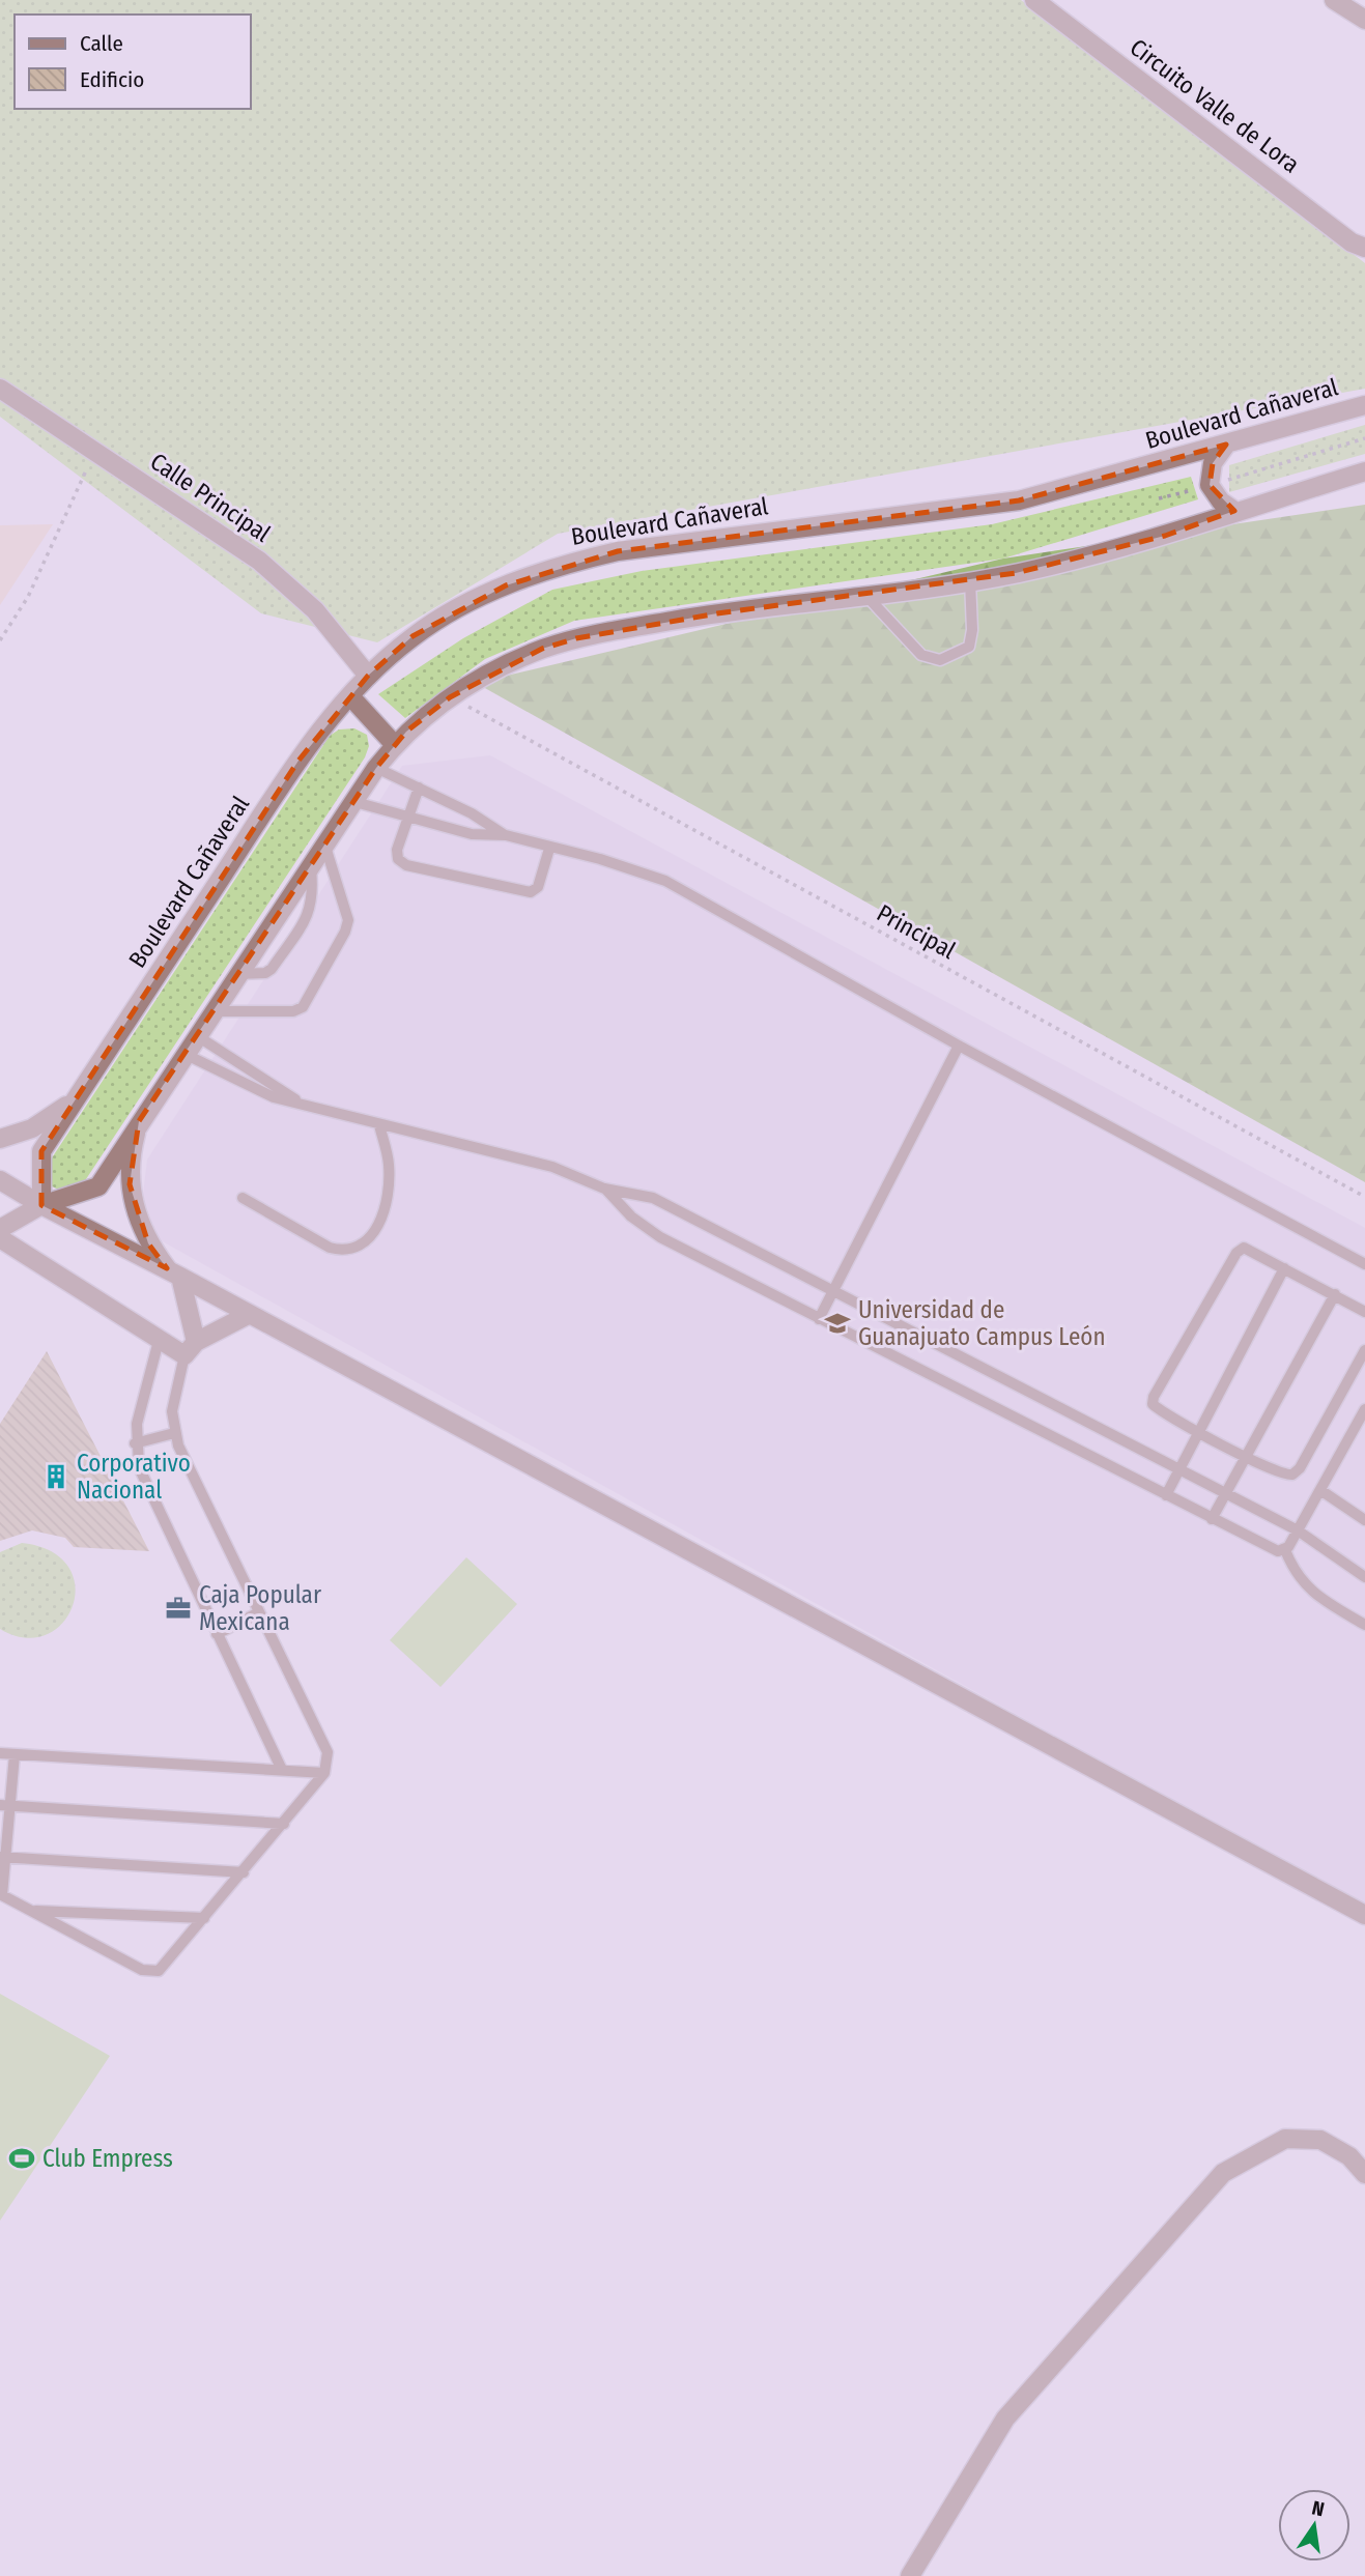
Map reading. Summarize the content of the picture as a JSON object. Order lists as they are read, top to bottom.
{
  "streets": {
    "street": ["Circuito Valle de Lora", "Boulevard Cañaveral", "Calle Principal"],
    "path": ["Principal"]
  },
  "crossings": [
    ["Boulevard Cañaveral", "Calle Principal"]
  ],
  "places": {
    "school or university": ["Universidad de Guanajuato Campus León"],
    "building": ["Corporativo Nacional"],
    "office": ["Caja Popular Mexicana"],
    "sports": ["Club Empress"]
  },
  "legend": ["Calle", "Edificio"],
  "north": "top"
}
